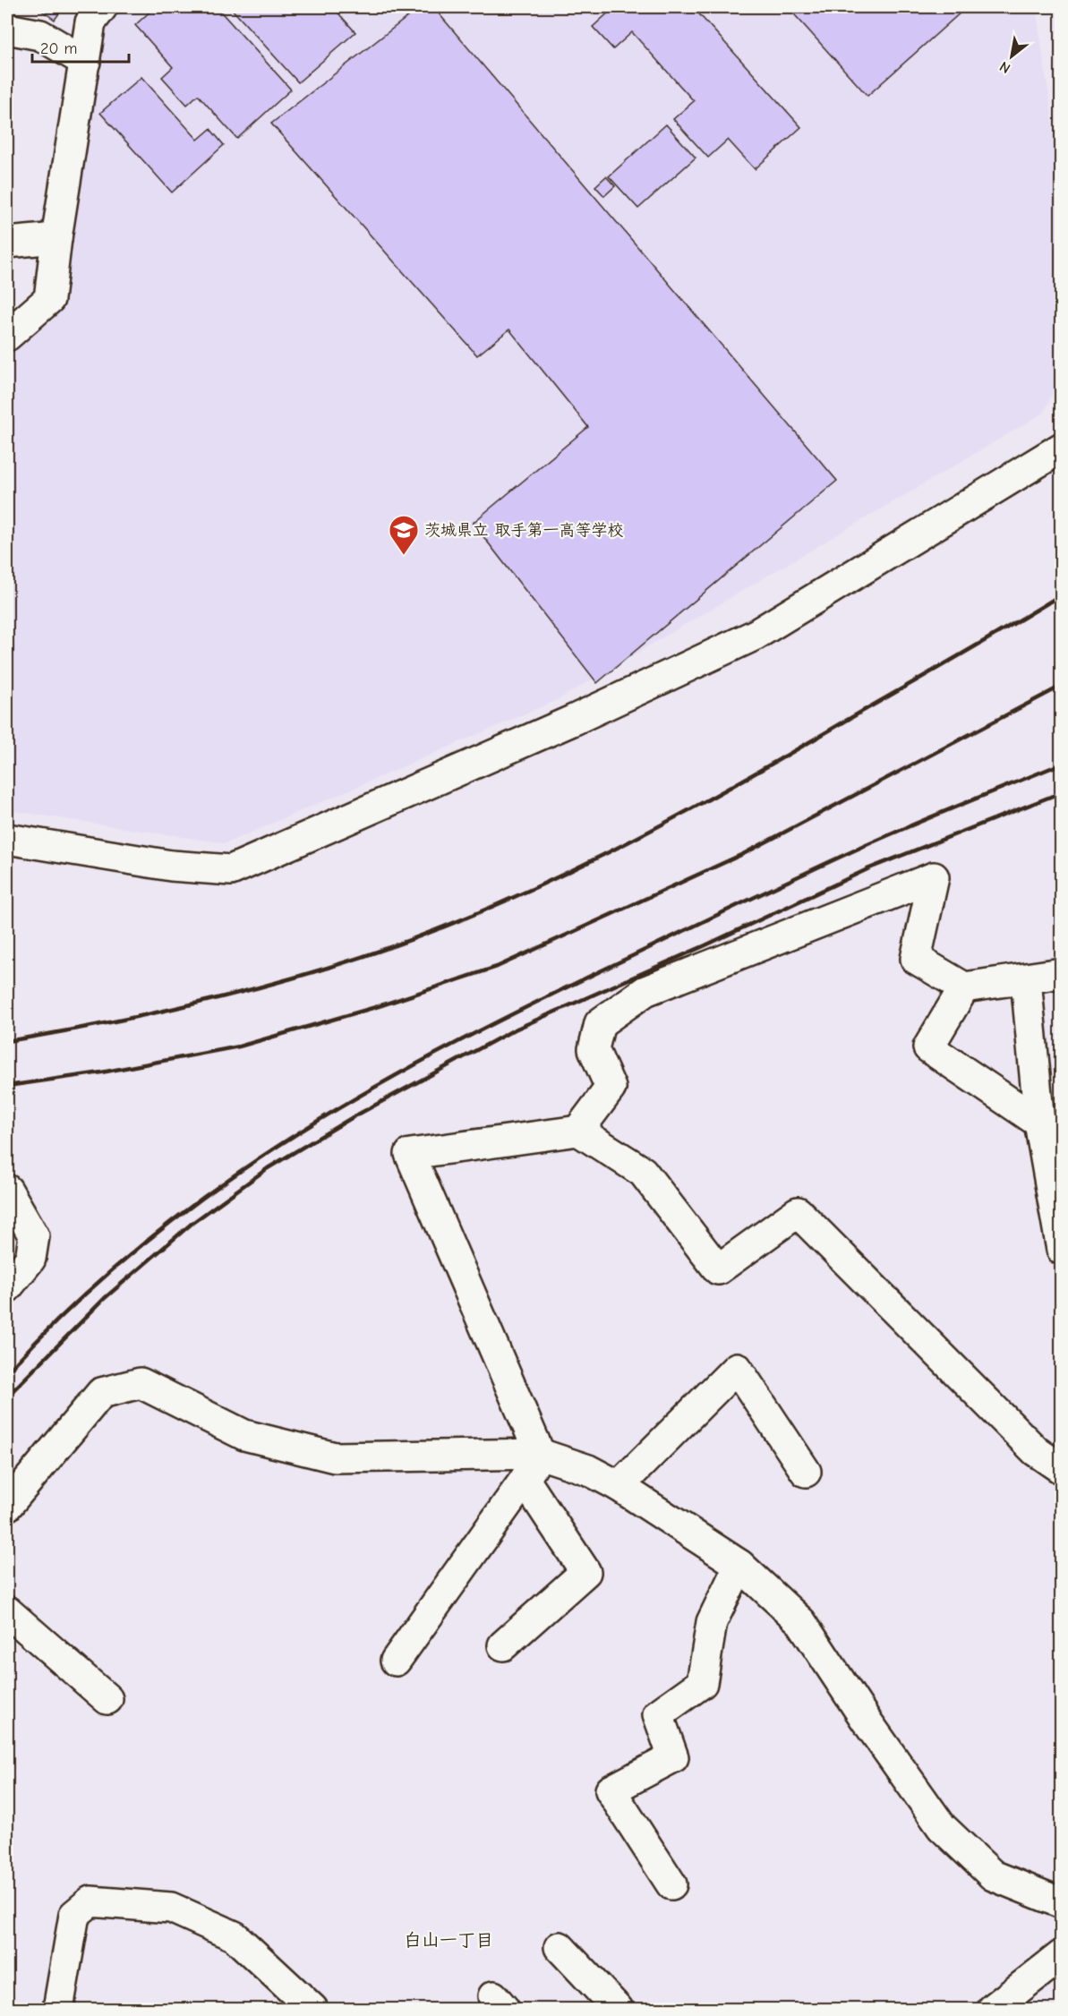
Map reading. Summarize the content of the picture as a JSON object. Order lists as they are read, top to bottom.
{
  "districts": ["白山一丁目"],
  "places": {
    "school or university": ["茨城県立 取手第一高等学校"]
  },
  "scale_bar": "20 m",
  "north": "bottom left"
}
